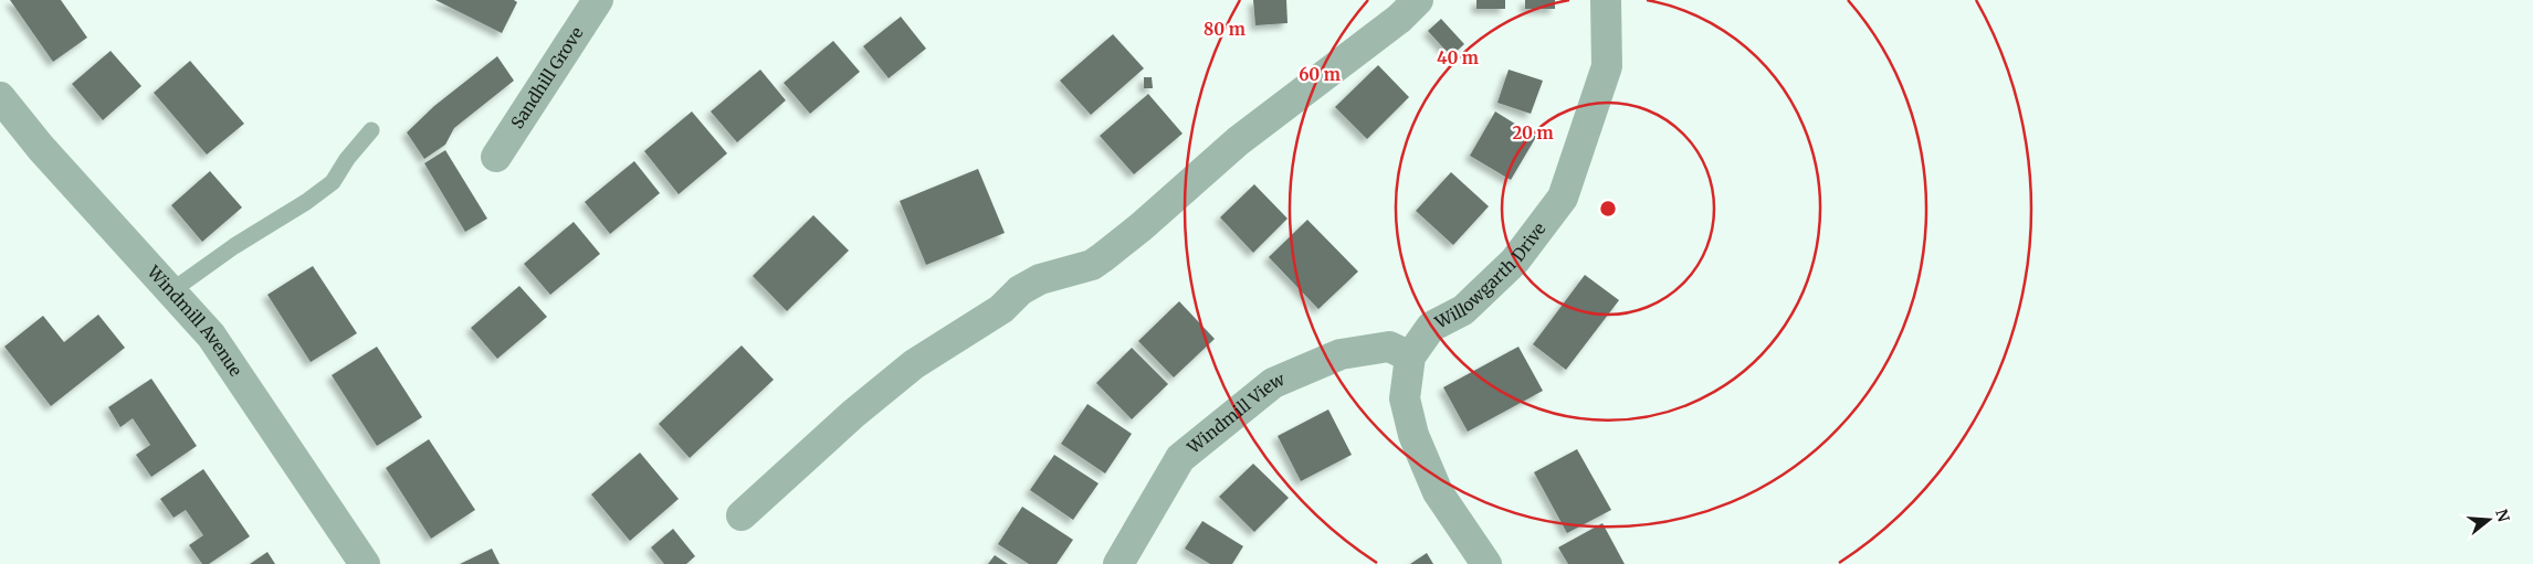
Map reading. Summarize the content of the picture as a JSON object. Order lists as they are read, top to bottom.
{
  "streets": {
    "street": [
      "Sandhill Grove",
      "Willowgarth Drive",
      "Windmill Avenue",
      "Windmill View"
    ]
  },
  "crossings": [
    ["Willowgarth Drive", "Windmill View"]
  ],
  "north": "right",
  "rings": [
    "80 m",
    "40 m",
    "60 m",
    "20 m"
  ]
}
